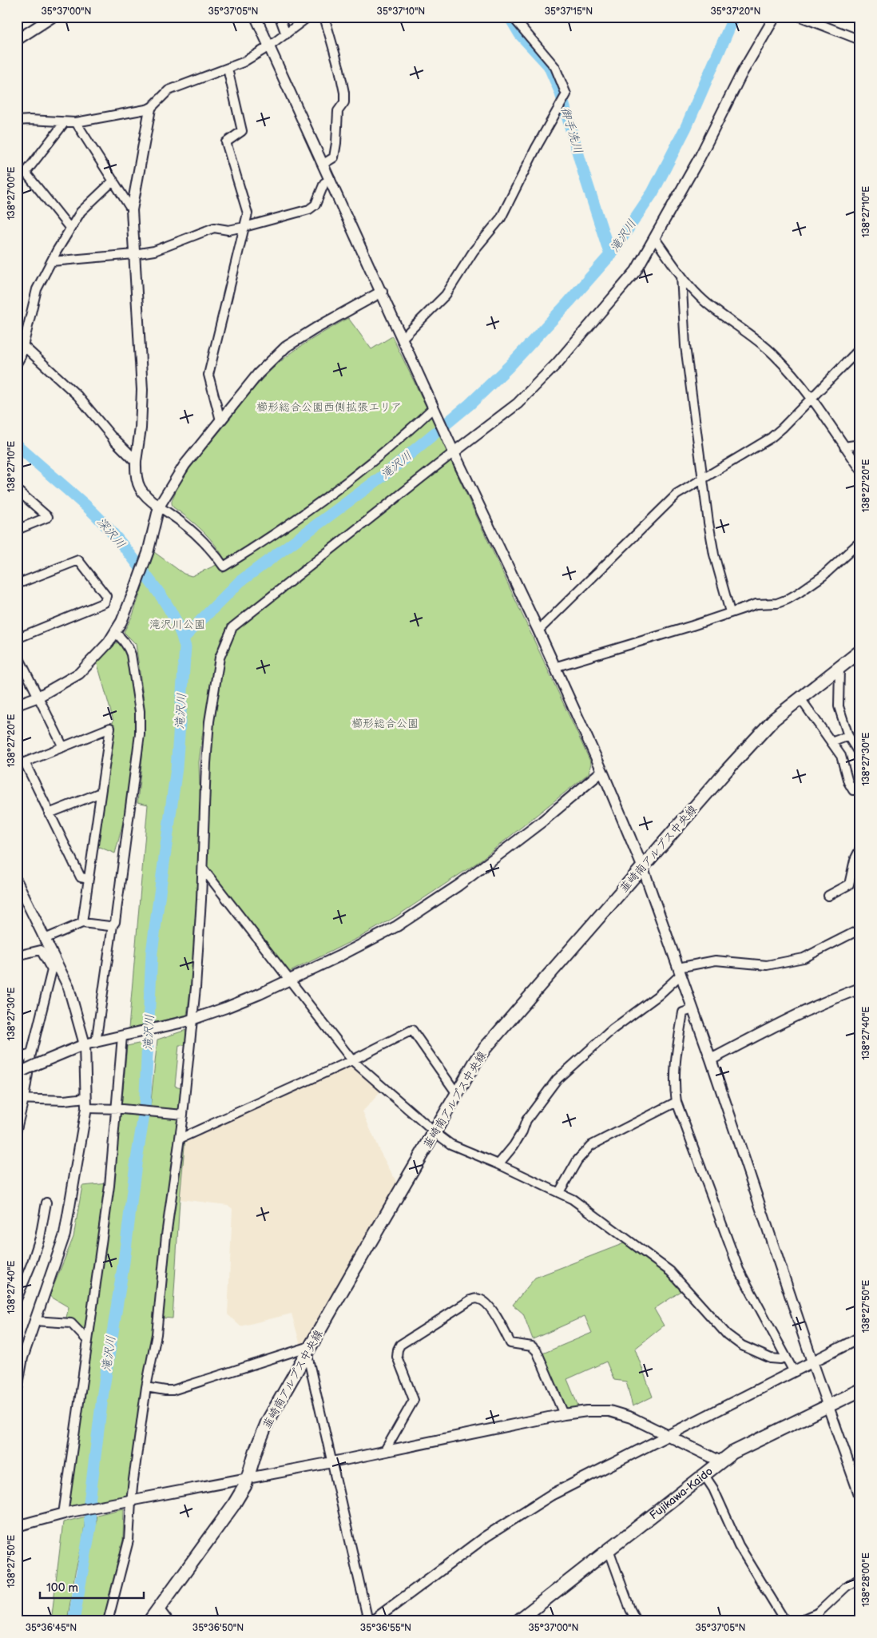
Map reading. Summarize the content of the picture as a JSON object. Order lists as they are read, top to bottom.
{
  "streets": {
    "main road": ["韮崎南アルプス中央線", "Fujikawa-Kaido"]
  },
  "water": ["御手洗川", "滝沢川", "深沢川"],
  "parks": ["櫛形総合公園西側拡張エリア", "滝沢川公園", "櫛形総合公園"],
  "scale_bar": "100 m",
  "coordinates": [
    "35°37'00\"N",
    "35°37'05\"N",
    "35°37'10\"N",
    "35°37'15\"N",
    "35°37'20\"N",
    "138°27'00\"E",
    "138°27'10\"E",
    "138°27'20\"E",
    "138°27'30\"E",
    "138°27'40\"E",
    "138°27'50\"E",
    "138°28'00\"E",
    "35°36'45\"N",
    "35°36'50\"N",
    "35°36'55\"N"
  ]
}
